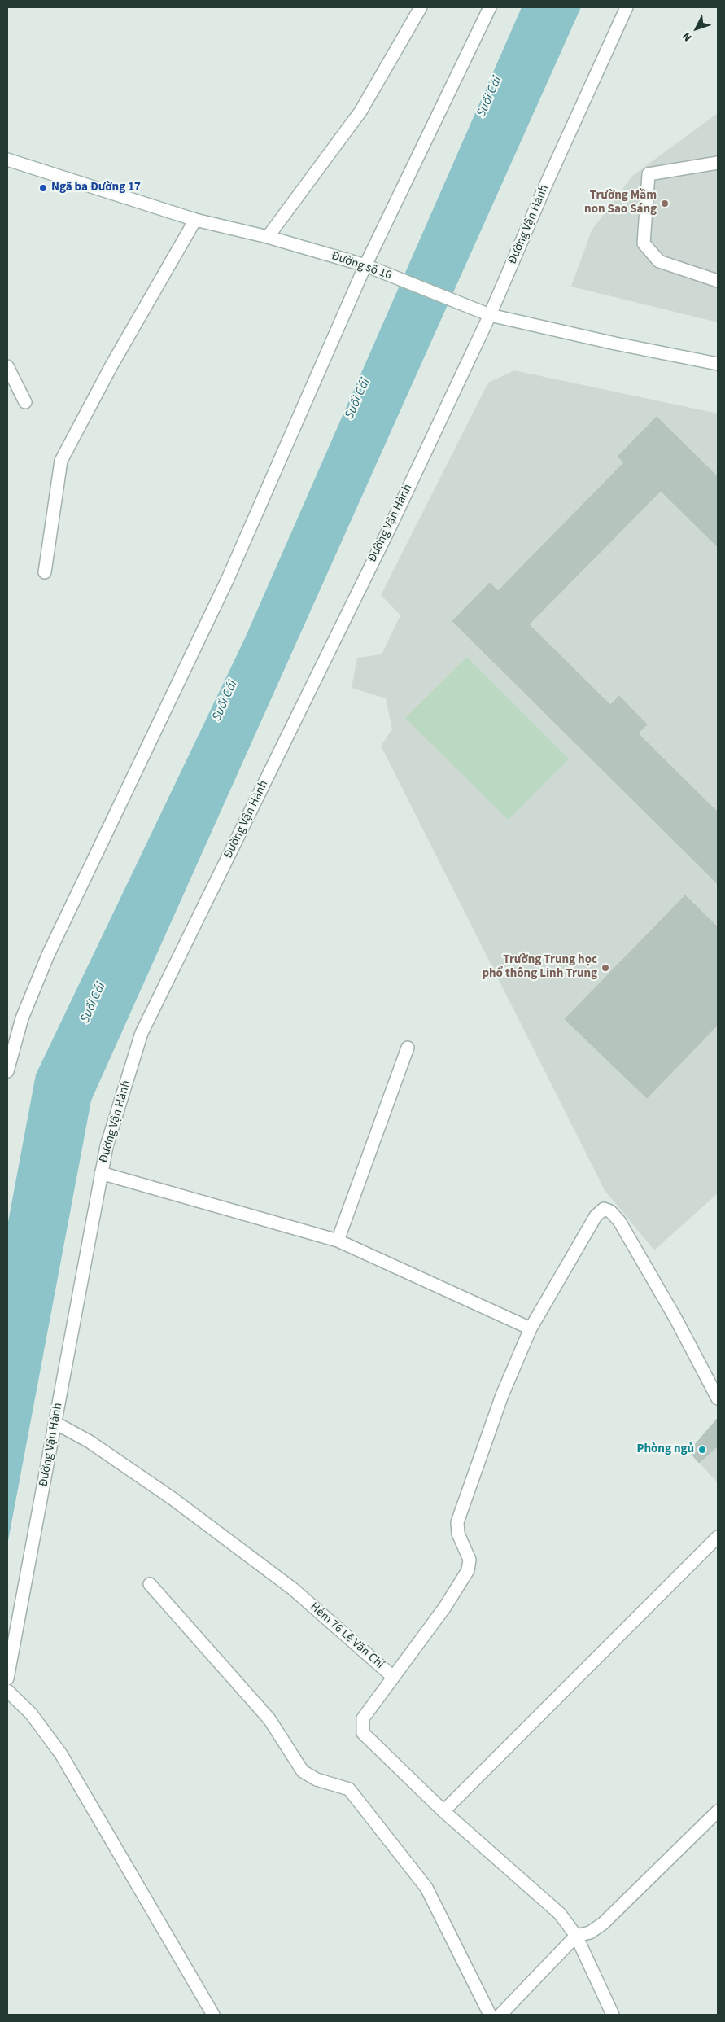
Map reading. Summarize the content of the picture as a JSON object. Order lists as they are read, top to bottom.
{
  "streets": {
    "street": ["Đường Vận Hành", "Đường số 16", "Hẻm 76 Lê Văn Chí"]
  },
  "crossings": [
    ["Đường Vận Hành", "Đường số 16"],
    ["Đường Vận Hành", "Hẻm 76 Lê Văn Chí"]
  ],
  "water": ["Suối Cái"],
  "places": [
    "Ngã ba Đường 17",
    "Trường Mầm non Sao Sáng",
    "Trường Trung học phổ thông Linh Trung",
    "Phòng ngủ"
  ],
  "north": "bottom left"
}
